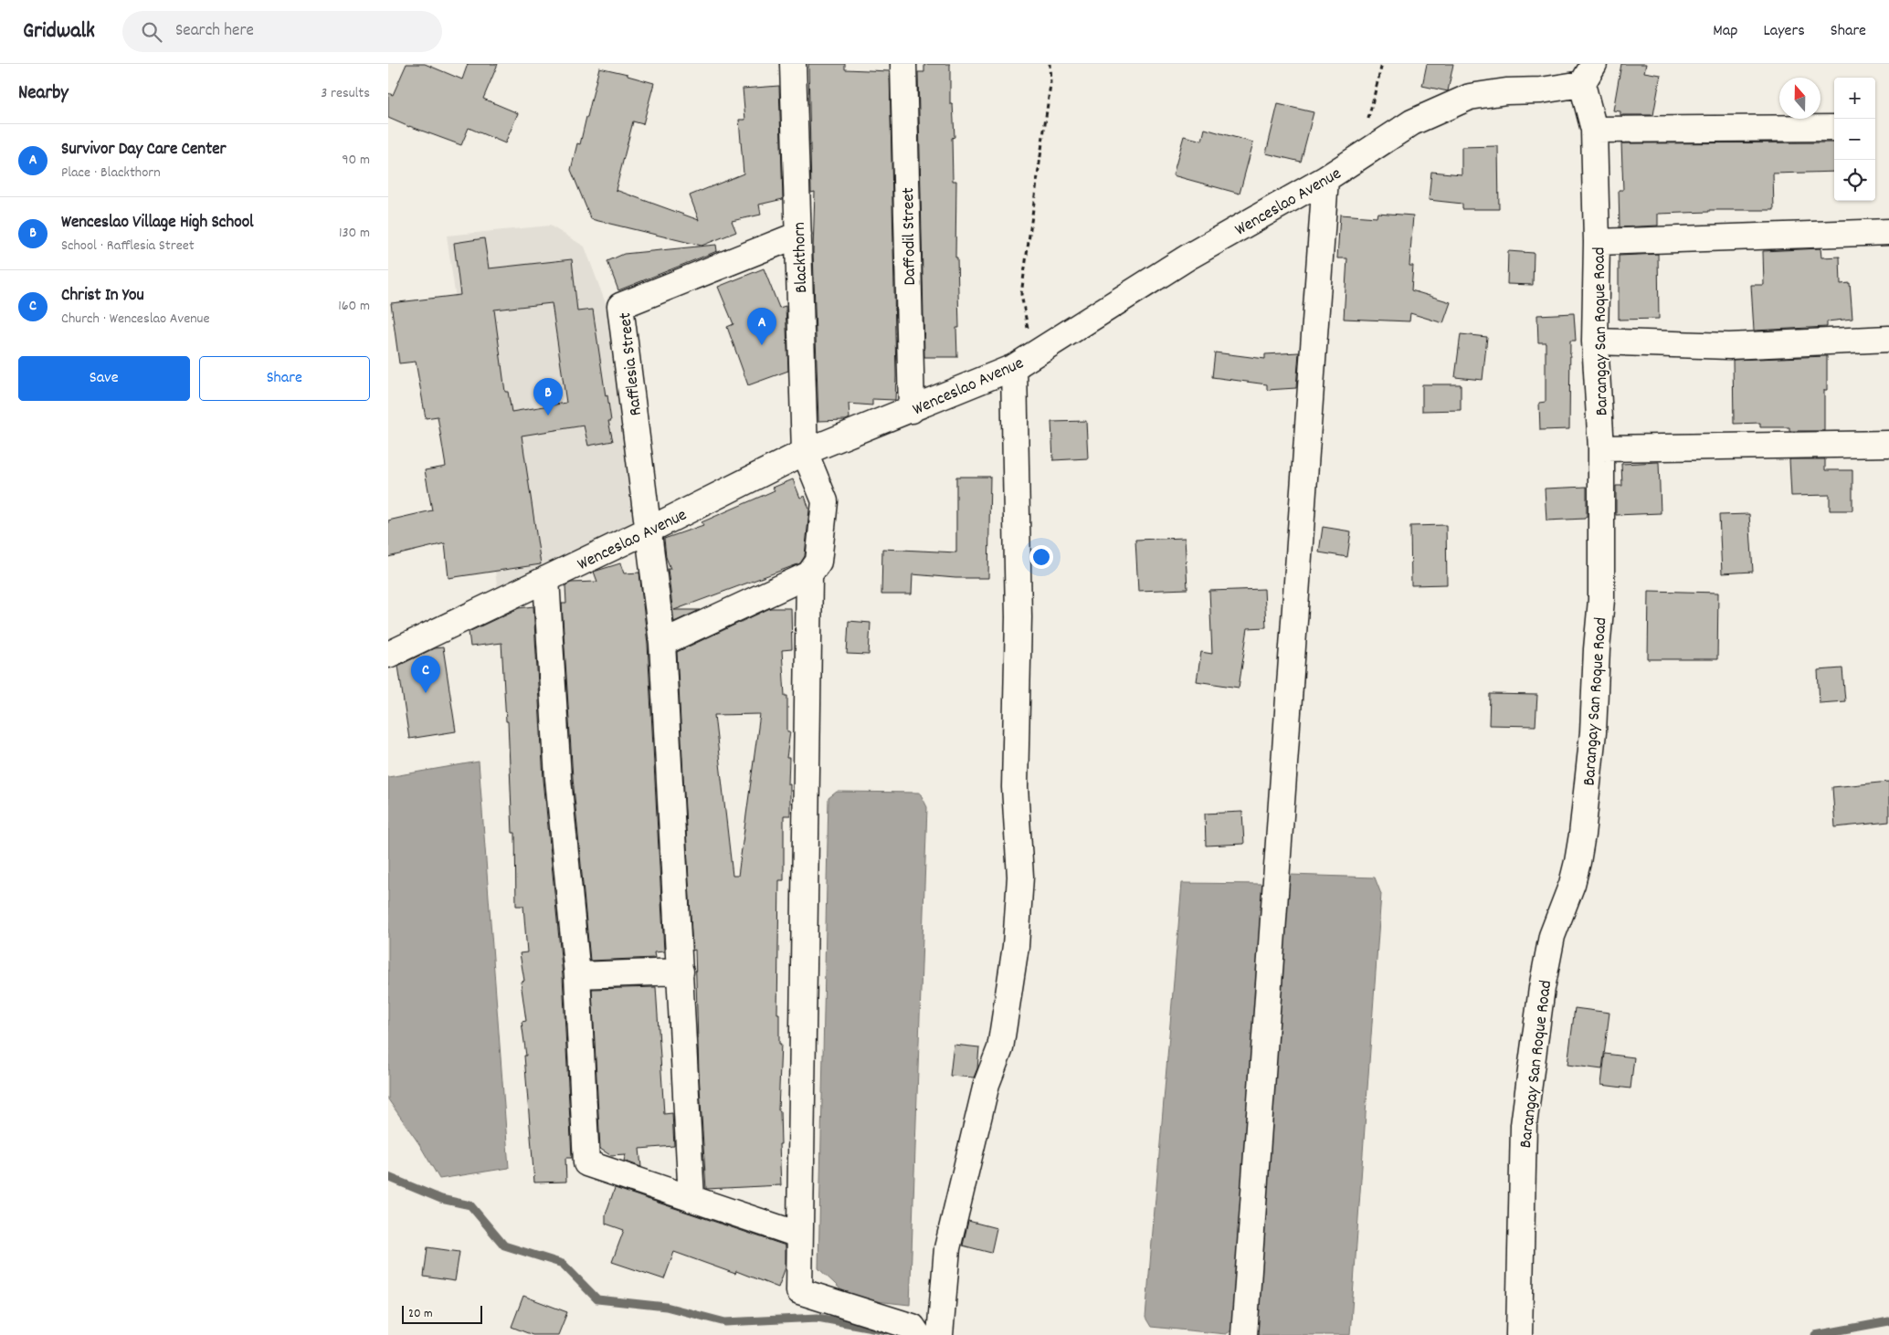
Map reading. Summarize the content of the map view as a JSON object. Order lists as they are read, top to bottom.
{
  "streets": {
    "street": [
      "Wenceslao Avenue",
      "Daffodil Street",
      "Blackthorn",
      "Barangay San Roque Road",
      "Rafflesia Street"
    ]
  },
  "crossings": [
    ["Wenceslao Avenue", "Daffodil Street"],
    ["Wenceslao Avenue", "Blackthorn"],
    ["Wenceslao Avenue", "Barangay San Roque Road"],
    ["Wenceslao Avenue", "Rafflesia Street"],
    ["Blackthorn", "Rafflesia Street"]
  ],
  "scale_bar": "20 m",
  "north": "top",
  "page": {
    "header": "Gridwalk",
    "search": "Search here",
    "nav": ["Map", "Layers", "Share"],
    "heading": ["Nearby", "3 results"],
    "map_buttons": ["+", "−"],
    "list": [
      {
        "mark": "A",
        "name": "Survivor Day Care Center",
        "note": "Place · Blackthorn",
        "value": "90 m"
      },
      {
        "mark": "B",
        "name": "Wenceslao Village High School",
        "note": "School · Rafflesia Street",
        "value": "130 m"
      },
      {
        "mark": "C",
        "name": "Christ In You",
        "note": "Church · Wenceslao Avenue",
        "value": "160 m"
      }
    ],
    "pins": ["A", "B", "C"],
    "buttons": ["Save", "Share"],
    "scale": "20 m"
  }
}
